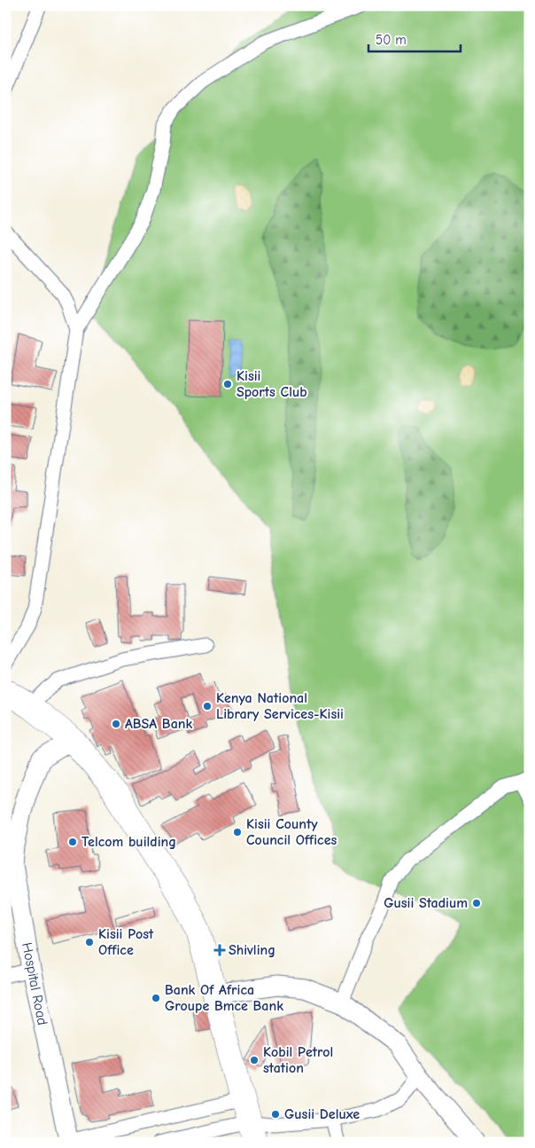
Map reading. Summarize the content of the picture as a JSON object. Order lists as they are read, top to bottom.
{
  "streets": {
    "street": ["Hospital Road"]
  },
  "places": {
    "other": [
      "Kisii Sports Club",
      "Kenya National Library Services-Kisii",
      "ABSA Bank",
      "Kisii County Council Offices",
      "Telcom building",
      "Gusii Stadium",
      "Kisii Post Office",
      "Bank Of Africa Groupe Bmce Bank",
      "Kobil Petrol station",
      "Gusii Deluxe"
    ],
    "health": ["Shivling"]
  },
  "scale_bar": "50 m"
}
